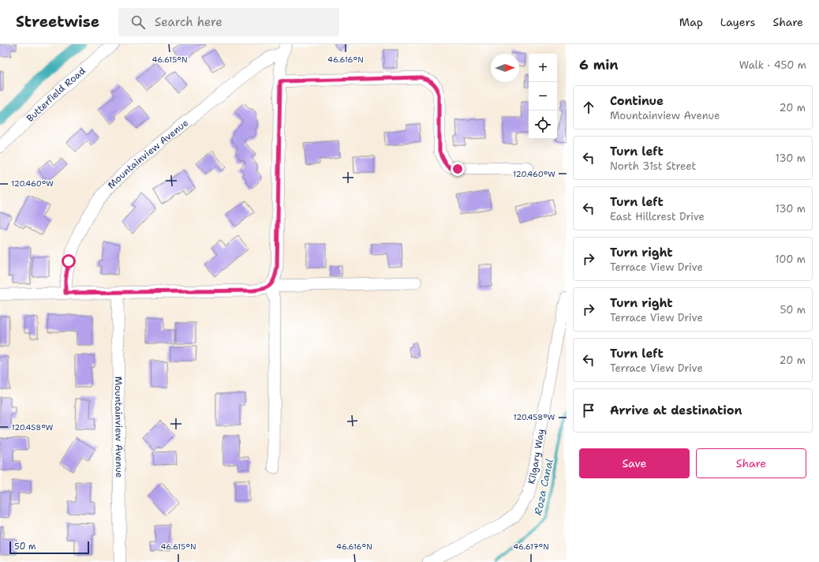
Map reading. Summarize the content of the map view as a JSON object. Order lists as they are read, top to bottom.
{
  "streets": {
    "street": ["Butterfield Road", "Mountainview Avenue", "Kilgary Way"]
  },
  "water": ["Roza Canal"],
  "scale_bar": "50 m",
  "north": "right",
  "page": {
    "header": "Streetwise",
    "search": "Search here",
    "nav": ["Map", "Layers", "Share"],
    "heading": ["6 min", "Walk · 450 m"],
    "map_buttons": ["+", "−"],
    "list": [
      ["Continue", "Mountainview Avenue", "20 m"],
      ["Turn left", "North 31st Street", "130 m"],
      ["Turn left", "East Hillcrest Drive", "130 m"],
      ["Turn right", "Terrace View Drive", "100 m"],
      ["Turn right", "Terrace View Drive", "50 m"],
      ["Turn left", "Terrace View Drive", "20 m"],
      "Arrive at destination"
    ],
    "buttons": ["Save", "Share"],
    "scale": "50 m"
  },
  "coordinates": [
    "46.615°N",
    "46.616°N",
    "120.460°W",
    "120.458°W",
    "46.617°N"
  ]
}
